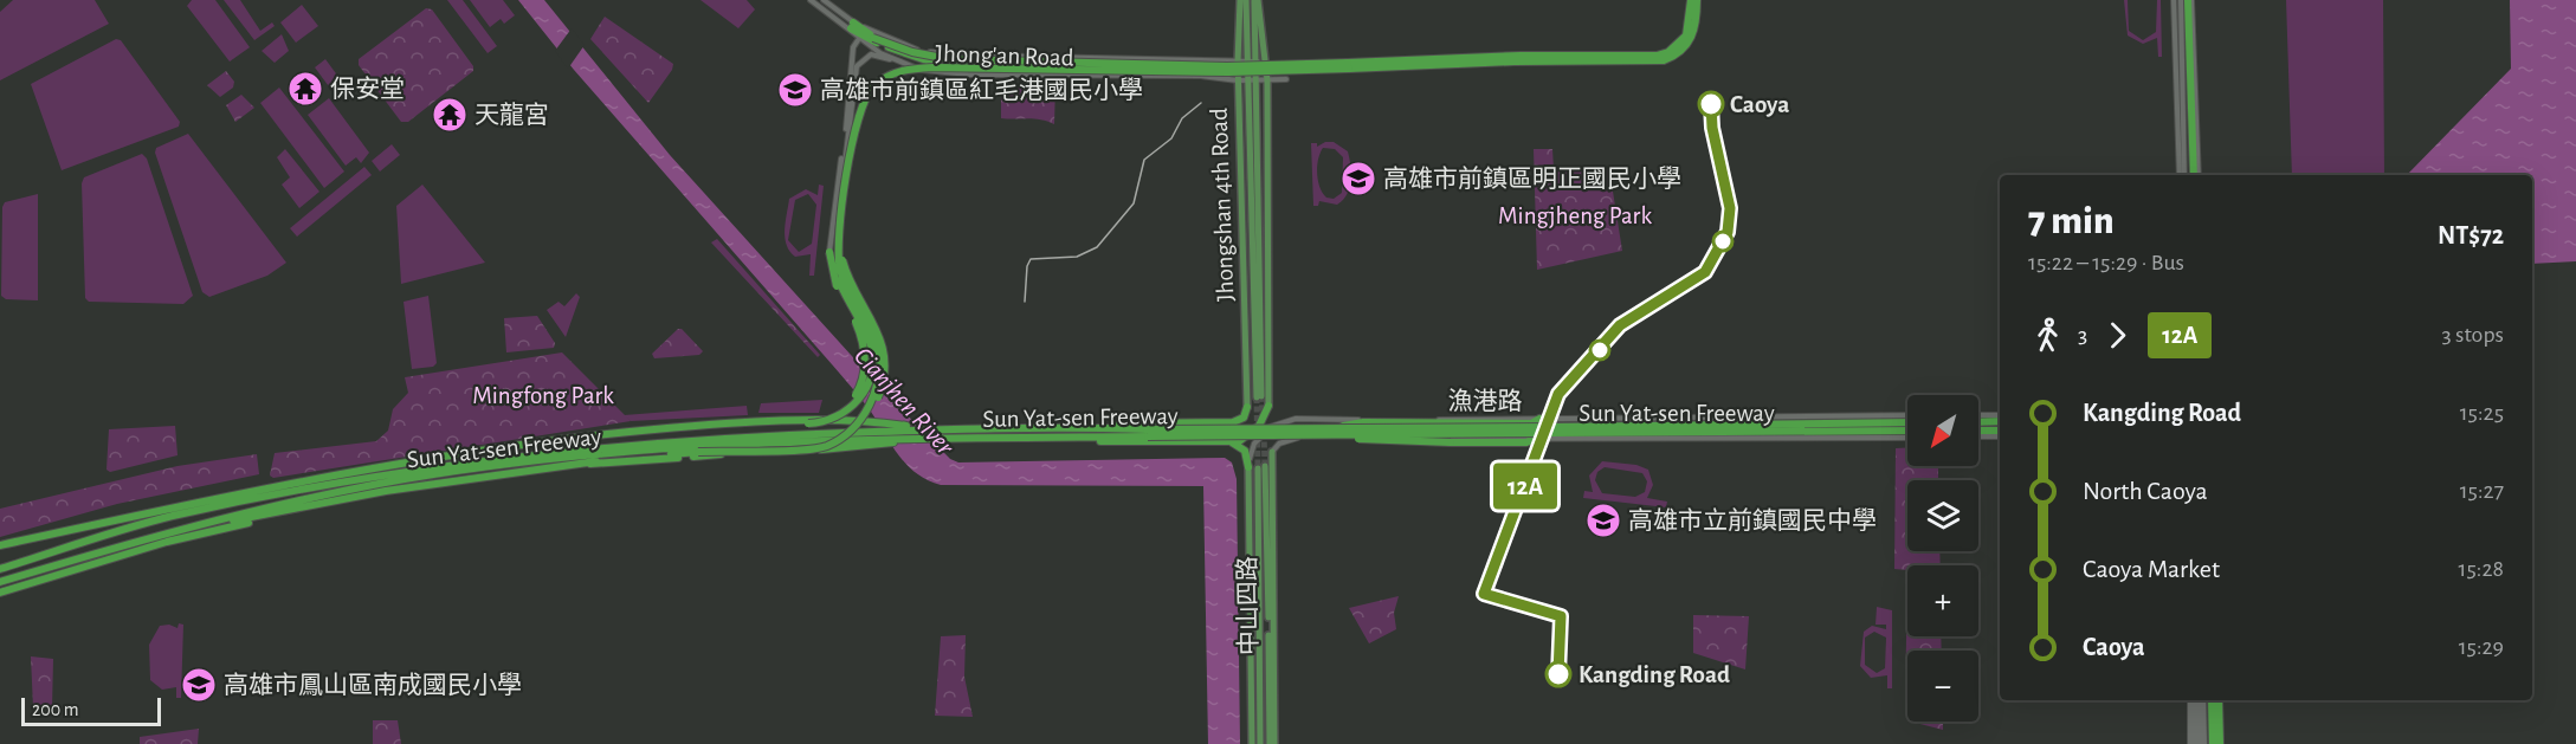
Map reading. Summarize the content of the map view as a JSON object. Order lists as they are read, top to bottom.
{
  "streets": {
    "highway": ["Sun Yat-sen Freeway"],
    "main road": ["Jhongshan 4th Road", "中山四路"],
    "street": ["Jhong'an Road", "漁港路"]
  },
  "crossings": [
    ["Jhong'an Road", "Jhongshan 4th Road"]
  ],
  "water": ["Cianjhen River"],
  "parks": ["Mingjheng Park", "Mingfong Park"],
  "places": {
    "temple": ["保安堂", "天龍宮"],
    "school or university": [
      "高雄市前鎮區紅毛港國民小學",
      "高雄市前鎮區明正國民小學",
      "高雄市立前鎮國民中學",
      "高雄市鳳山區南成國民小學"
    ],
    "other": ["Caoya", "Kangding Road"]
  },
  "lines": ["bus line 12A"],
  "scale_bar": "200 m",
  "north": "bottom left",
  "page": {
    "on_map": "12A",
    "heading": ["7 min", "15:22 – 15:29 · Bus", "NT$72"],
    "legs": ["3", "12A", "3 stops"],
    "list": [
      {
        "name": "Kangding Road",
        "value": "15:25"
      },
      {
        "name": "North Caoya",
        "value": "15:27"
      },
      {
        "name": "Caoya Market",
        "value": "15:28"
      },
      {
        "name": "Caoya",
        "value": "15:29"
      }
    ],
    "map_buttons": ["+", "−"],
    "scale": "200 m"
  }
}
